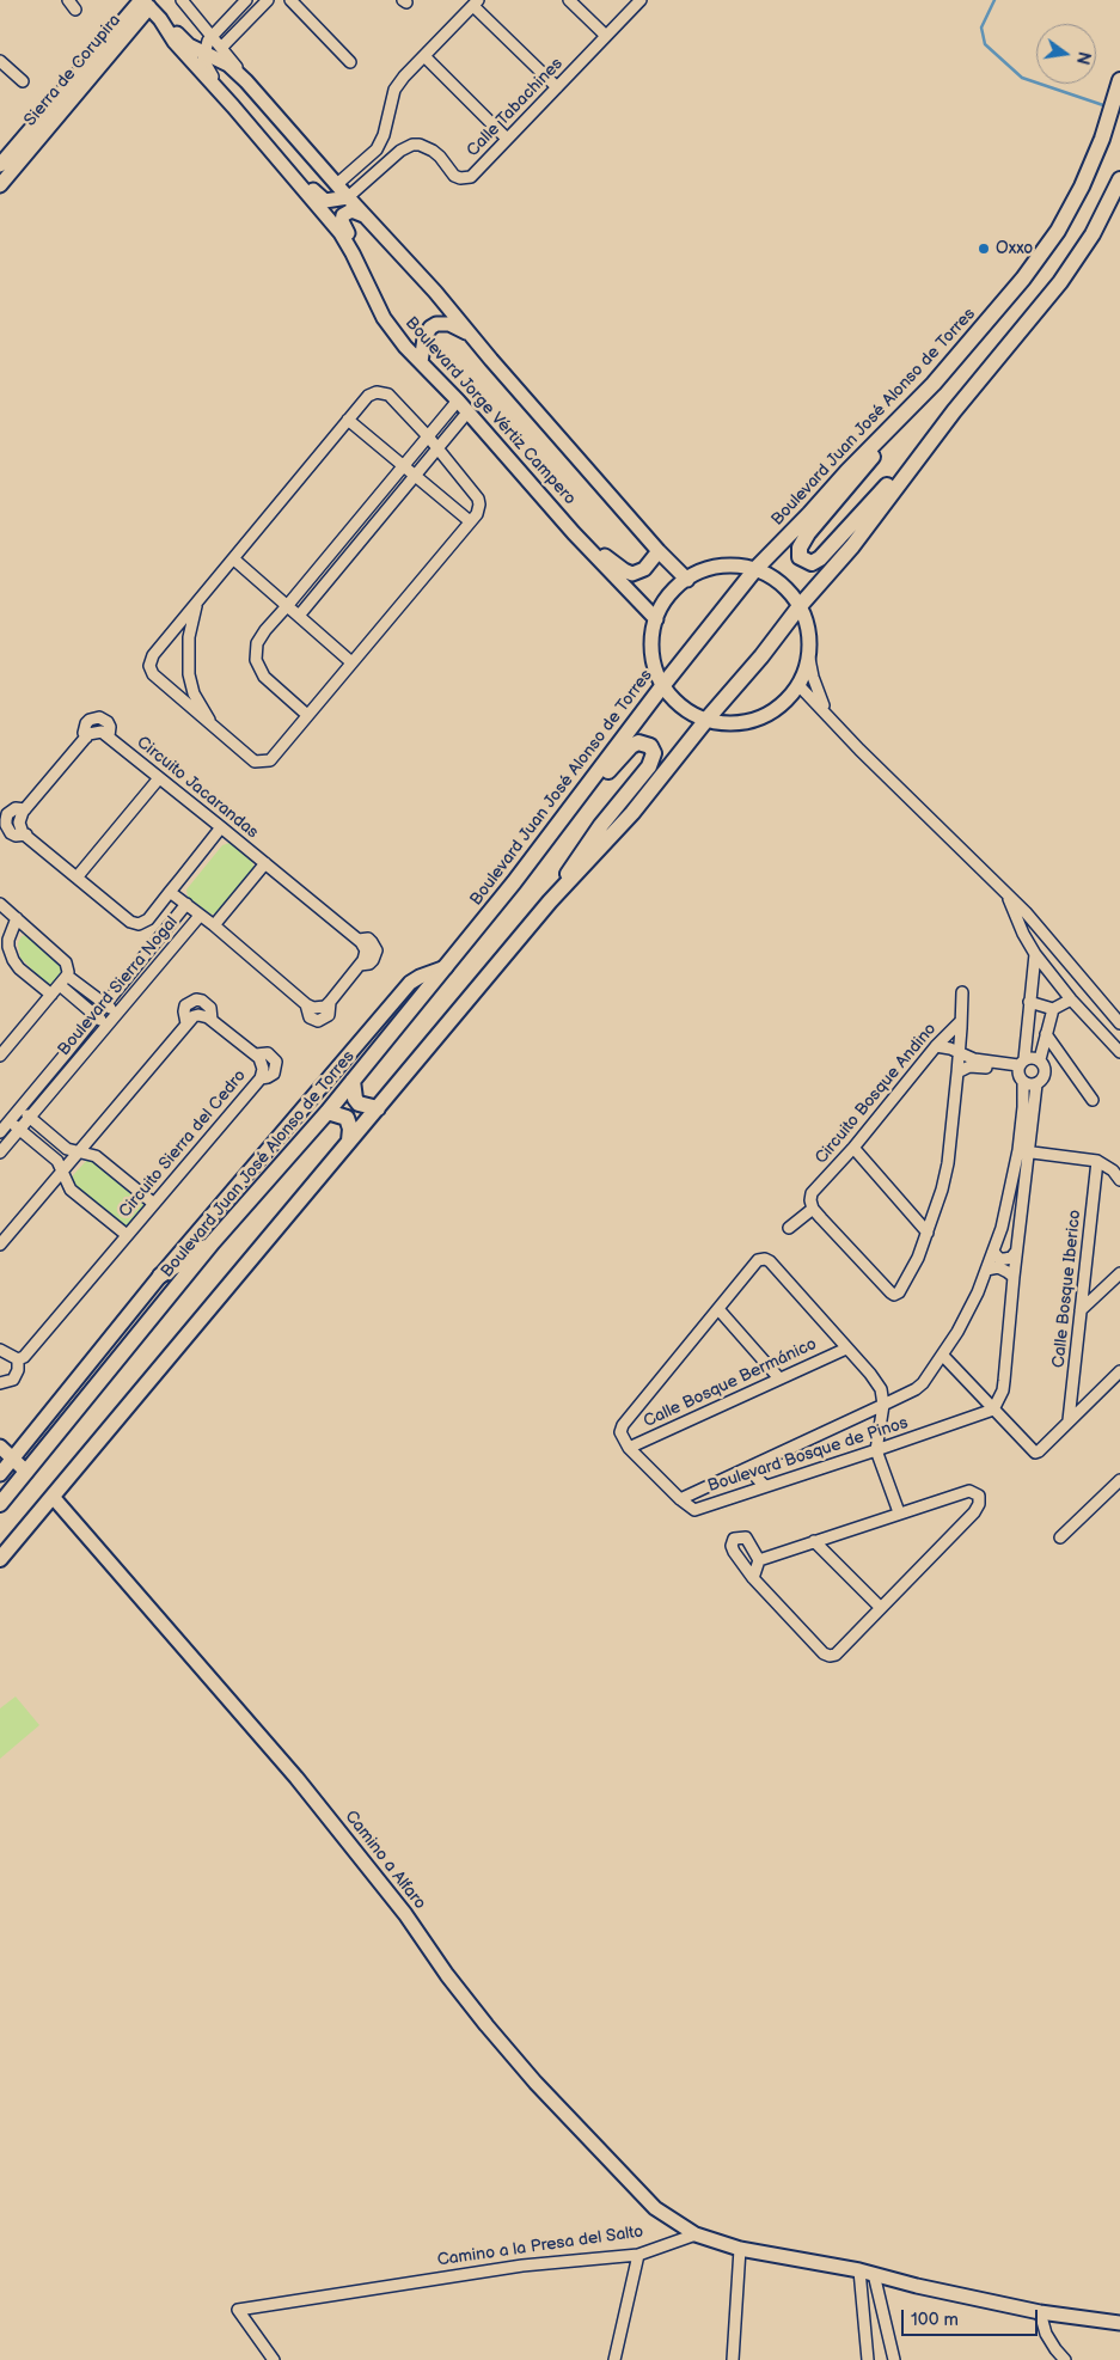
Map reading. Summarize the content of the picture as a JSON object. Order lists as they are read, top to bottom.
{
  "streets": {
    "main road": ["Boulevard Juan José Alonso de Torres"],
    "street": [
      "Sierra de Corupira",
      "Calle Tabachines",
      "Boulevard Jorge Vértiz Campero",
      "Circuito Jacarandas",
      "Boulevard Sierra Nogal",
      "Circuito Bosque Andino",
      "Circuito Sierra del Cedro",
      "Calle Bosque Iberico",
      "Calle Bosque Bermánico",
      "Boulevard Bosque de Pinos",
      "Camino a Alfaro",
      "Camino a la Presa del Salto"
    ]
  },
  "crossings": [
    ["Sierra de Corupira", "Boulevard Jorge Vértiz Campero"],
    ["Calle Tabachines", "Boulevard Jorge Vértiz Campero"],
    ["Circuito Jacarandas", "Boulevard Sierra Nogal"],
    ["Camino a Alfaro", "Camino a la Presa del Salto"]
  ],
  "places": ["Oxxo"],
  "scale_bar": "100 m",
  "north": "right"
}
